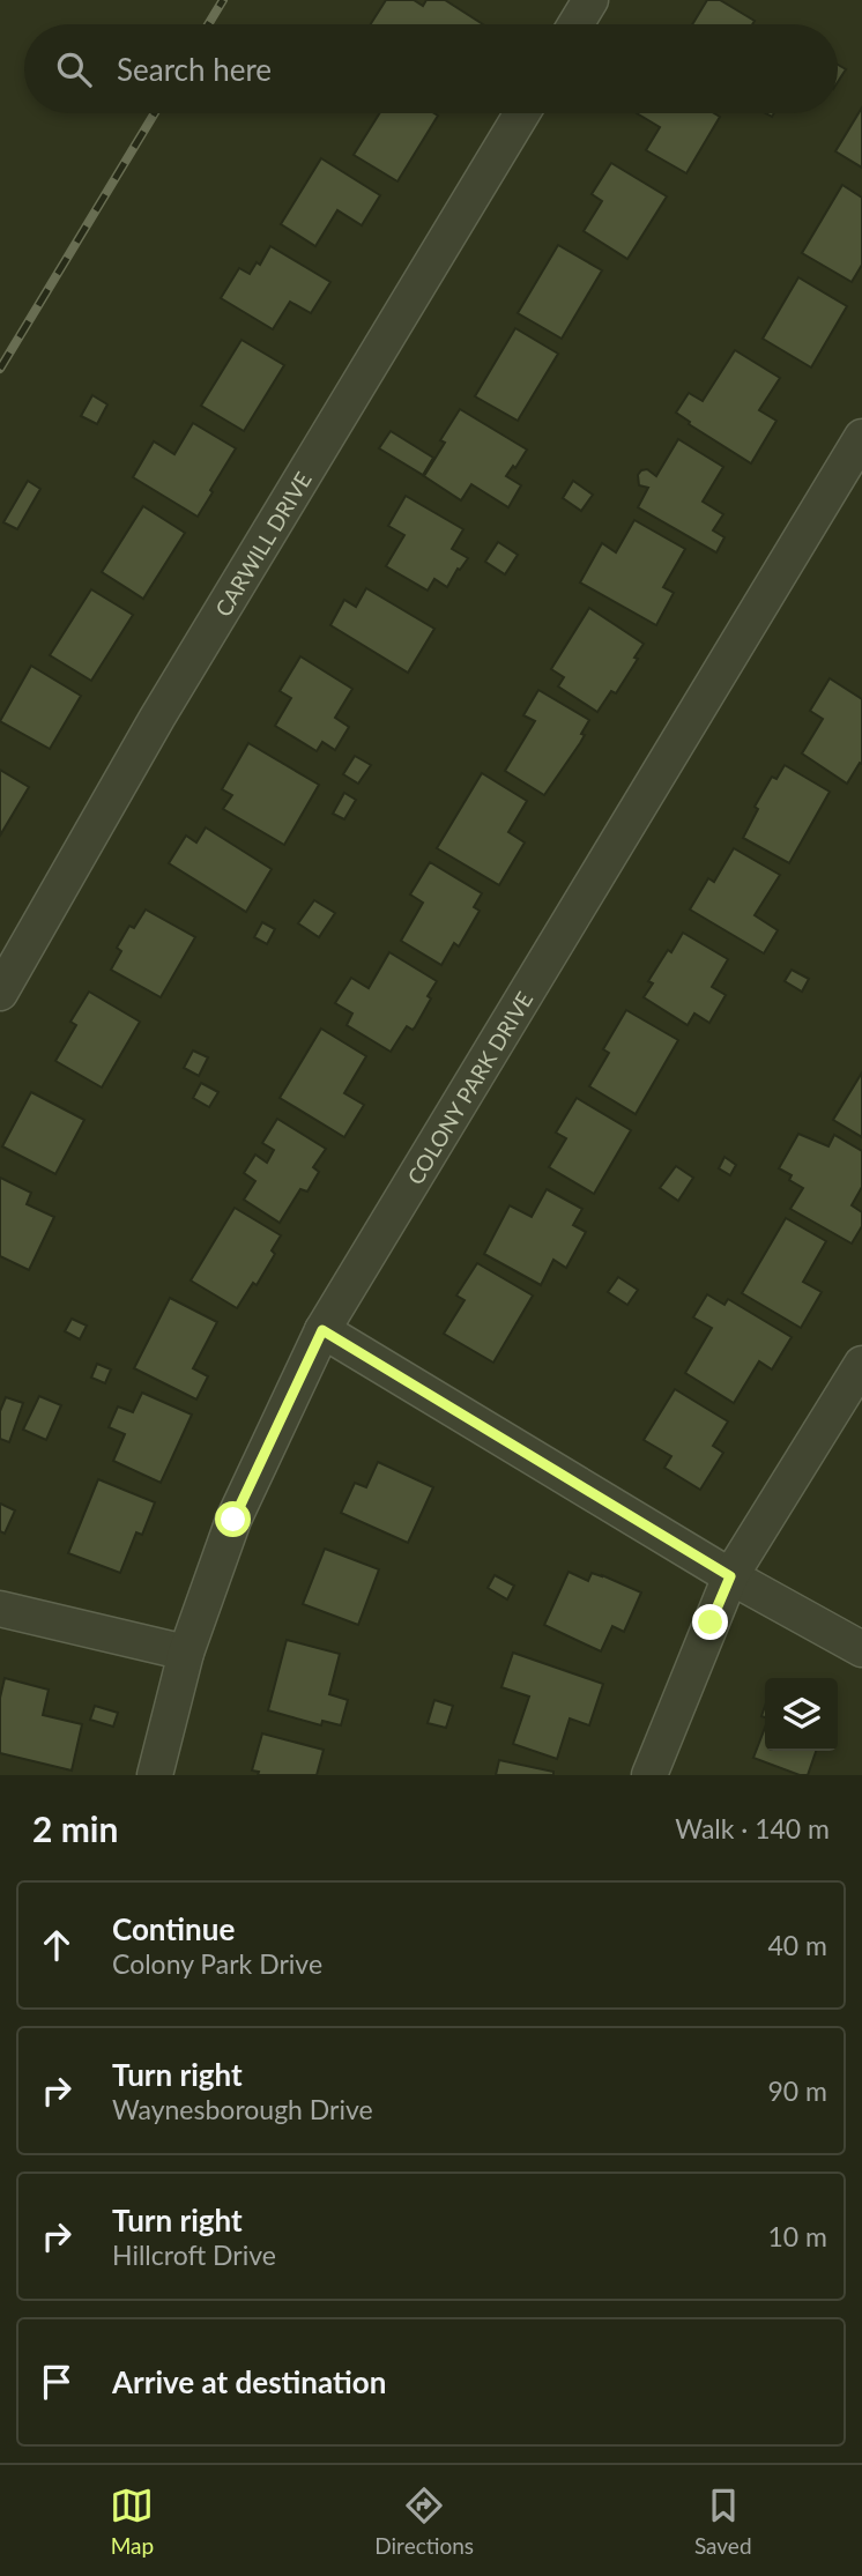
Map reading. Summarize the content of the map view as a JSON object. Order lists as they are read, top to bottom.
{
  "streets": {
    "street": ["CARWILL DRIVE", "COLONY PARK DRIVE"]
  },
  "page": {
    "search": "Search here",
    "heading": ["2 min", "Walk · 140 m"],
    "list": [
      ["Continue", "Colony Park Drive", "40 m"],
      ["Turn right", "Waynesborough Drive", "90 m"],
      ["Turn right", "Hillcroft Drive", "10 m"],
      "Arrive at destination"
    ],
    "nav": ["Map", "Directions", "Saved"]
  }
}
